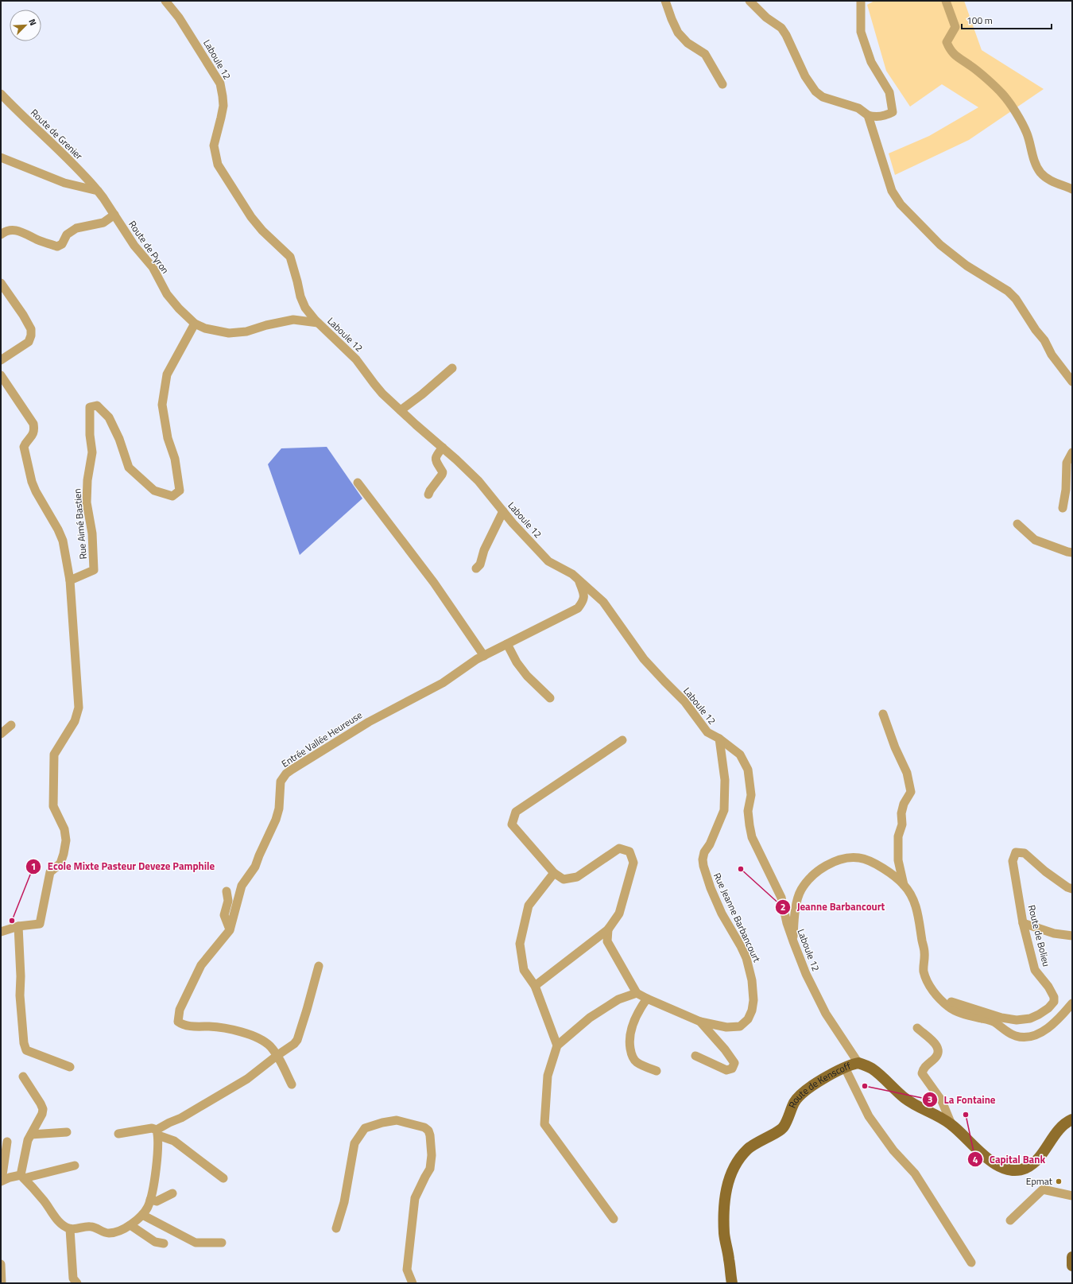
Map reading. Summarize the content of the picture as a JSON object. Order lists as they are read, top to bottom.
{
  "streets": {
    "main road": ["Route de Kenscoff"],
    "street": [
      "Laboule 12",
      "Route de Grenier",
      "Route de Pyron",
      "Rue Aimé Bastien",
      "Entrée Vallée Heureuse",
      "Rue Jeanne Barbancourt",
      "Route de Bolieu"
    ]
  },
  "crossings": [
    ["Laboule 12", "Route de Pyron"],
    ["Laboule 12", "Entrée Vallée Heureuse"],
    ["Laboule 12", "Rue Jeanne Barbancourt"],
    ["Laboule 12", "Route de Kenscoff"],
    ["Route de Grenier", "Route de Pyron"],
    ["Route de Pyron", "Rue Aimé Bastien"]
  ],
  "places": [
    "Jeanne Barbancourt",
    "Ecole Mixte Pasteur Deveze Pamphile",
    "La Fontaine",
    "Capital Bank",
    "Epmat"
  ],
  "scale_bar": "100 m",
  "north": "top right"
}
